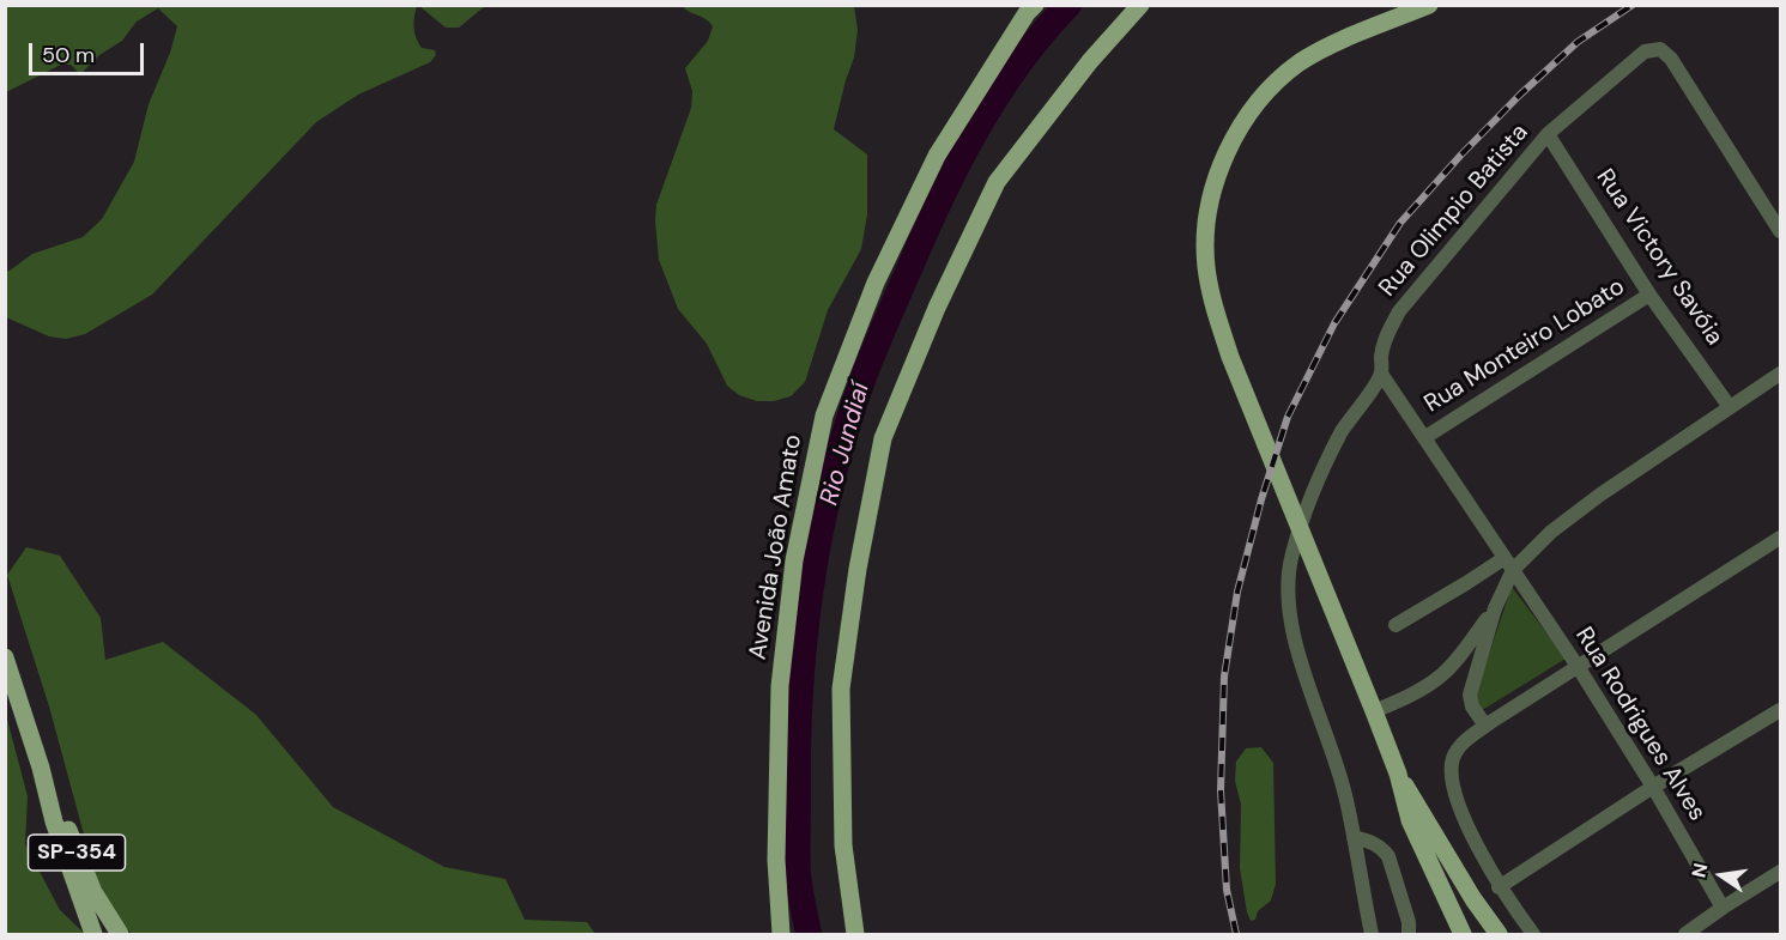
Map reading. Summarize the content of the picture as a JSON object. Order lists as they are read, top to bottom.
{
  "streets": {
    "main road": ["Avenida João Amato", "SP-354"],
    "street": [
      "Rua Olimpio Batista",
      "Rua Victory Savóia",
      "Rua Monteiro Lobato",
      "Rua Rodrigues Alves"
    ]
  },
  "crossings": [
    ["Rua Olimpio Batista", "Rua Victory Savóia"],
    ["Rua Olimpio Batista", "Rua Rodrigues Alves"],
    ["Rua Victory Savóia", "Rua Monteiro Lobato"],
    ["Rua Monteiro Lobato", "Rua Rodrigues Alves"]
  ],
  "water": ["Rio Jundiaí"],
  "scale_bar": "50 m",
  "north": "left"
}
